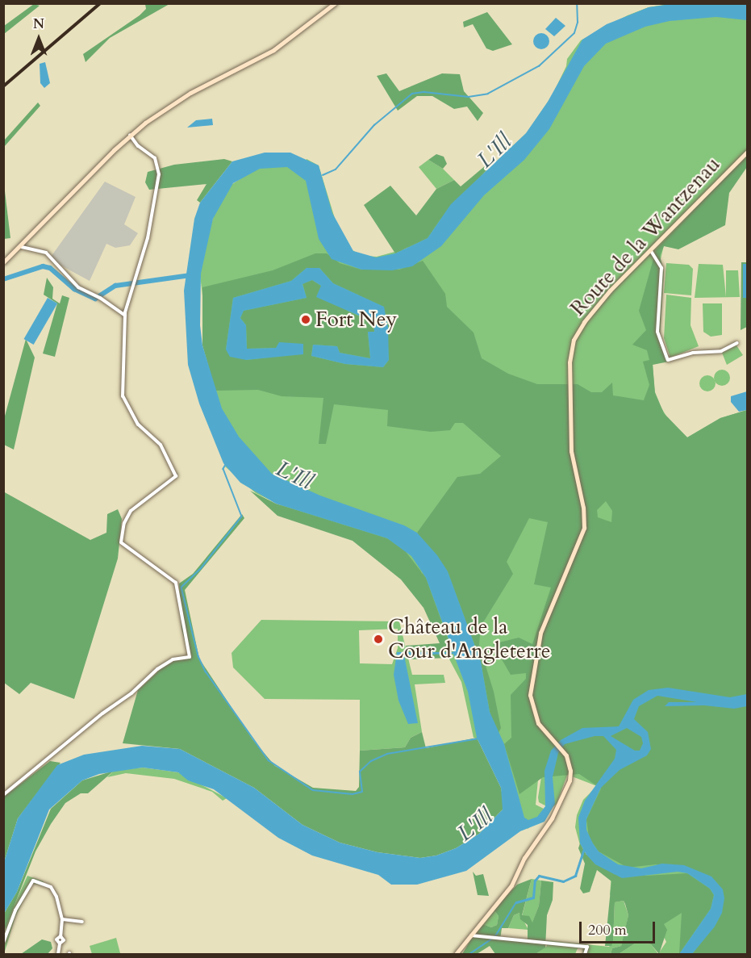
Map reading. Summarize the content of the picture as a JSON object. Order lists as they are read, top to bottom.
{
  "streets": {
    "main road": ["Route de la Wantzenau"]
  },
  "water": ["L'Ill"],
  "places": ["Fort Ney", "Château de la Cour d'Angleterre"],
  "scale_bar": "200 m",
  "north": "top"
}
